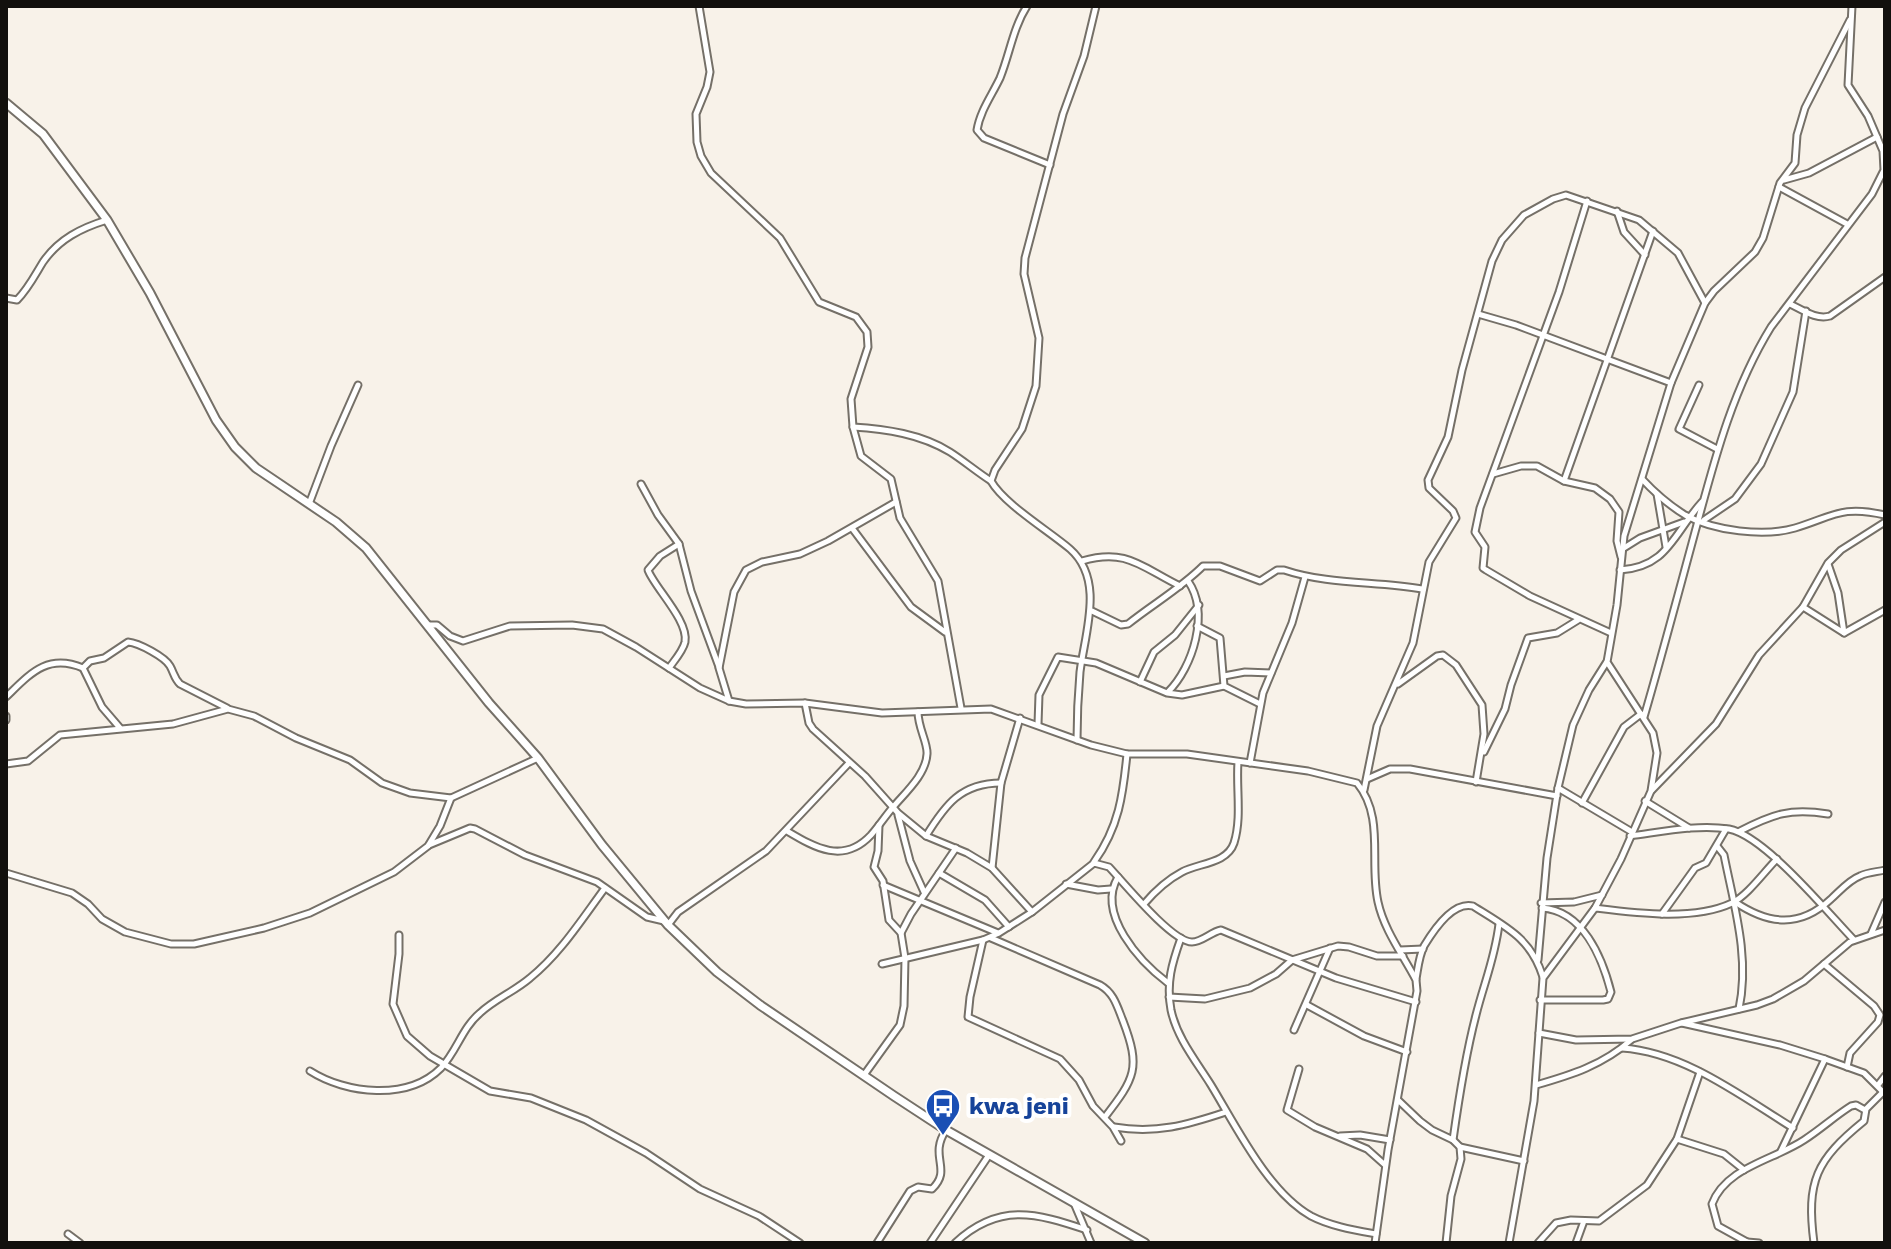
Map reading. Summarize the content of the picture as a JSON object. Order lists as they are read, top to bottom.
{
  "places": {
    "bus stop": ["kwa jeni"]
  }
}
